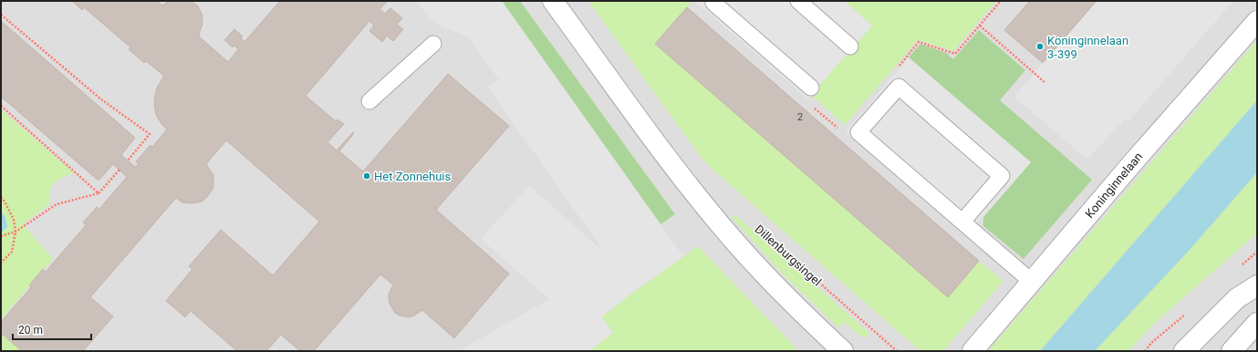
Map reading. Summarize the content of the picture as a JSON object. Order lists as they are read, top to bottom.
{
  "streets": {
    "street": ["Koninginnelaan"],
    "path": ["Dillenburgsingel"]
  },
  "places": ["Koninginnelaan 3-399", "Het Zonnehuis"],
  "house_numbers": ["2"],
  "scale_bar": "20 m"
}
